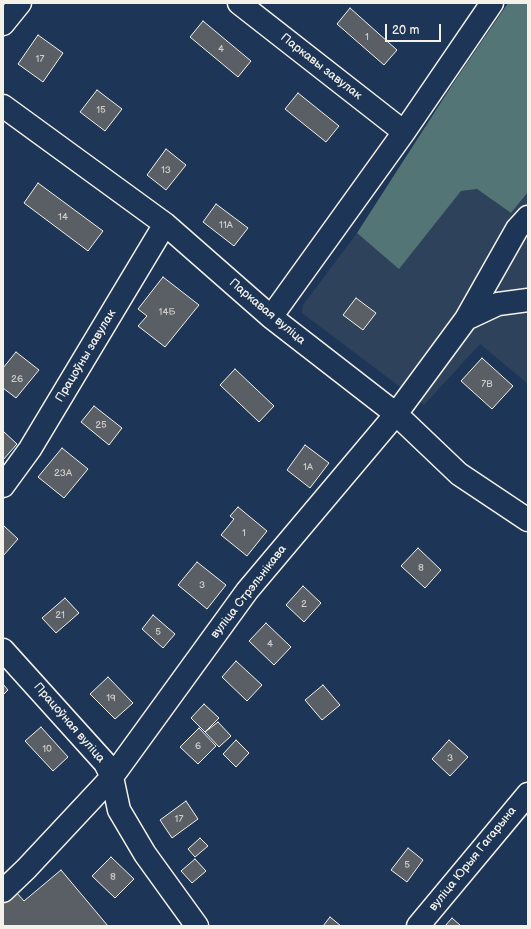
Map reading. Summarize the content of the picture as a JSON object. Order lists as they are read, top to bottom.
{
  "streets": {
    "street": [
      "Паркавы завулак",
      "Паркавая вуліца",
      "Працоўны завулак",
      "вуліца Стрэльнікава",
      "Працоўная вуліца",
      "вуліца Юрыя Гагарына"
    ]
  },
  "crossings": [
    ["Паркавая вуліца", "Працоўны завулак"],
    ["Паркавая вуліца", "вуліца Стрэльнікава"],
    ["вуліца Стрэльнікава", "Працоўная вуліца"]
  ],
  "house_numbers": [
    "1",
    "4",
    "17",
    "15",
    "13",
    "14",
    "11А",
    "14Б",
    "26",
    "7В",
    "25",
    "1А",
    "23А",
    "1",
    "8",
    "3",
    "2",
    "21",
    "5",
    "4",
    "19",
    "6",
    "10",
    "3",
    "17",
    "5",
    "8"
  ],
  "scale_bar": "20 m"
}
